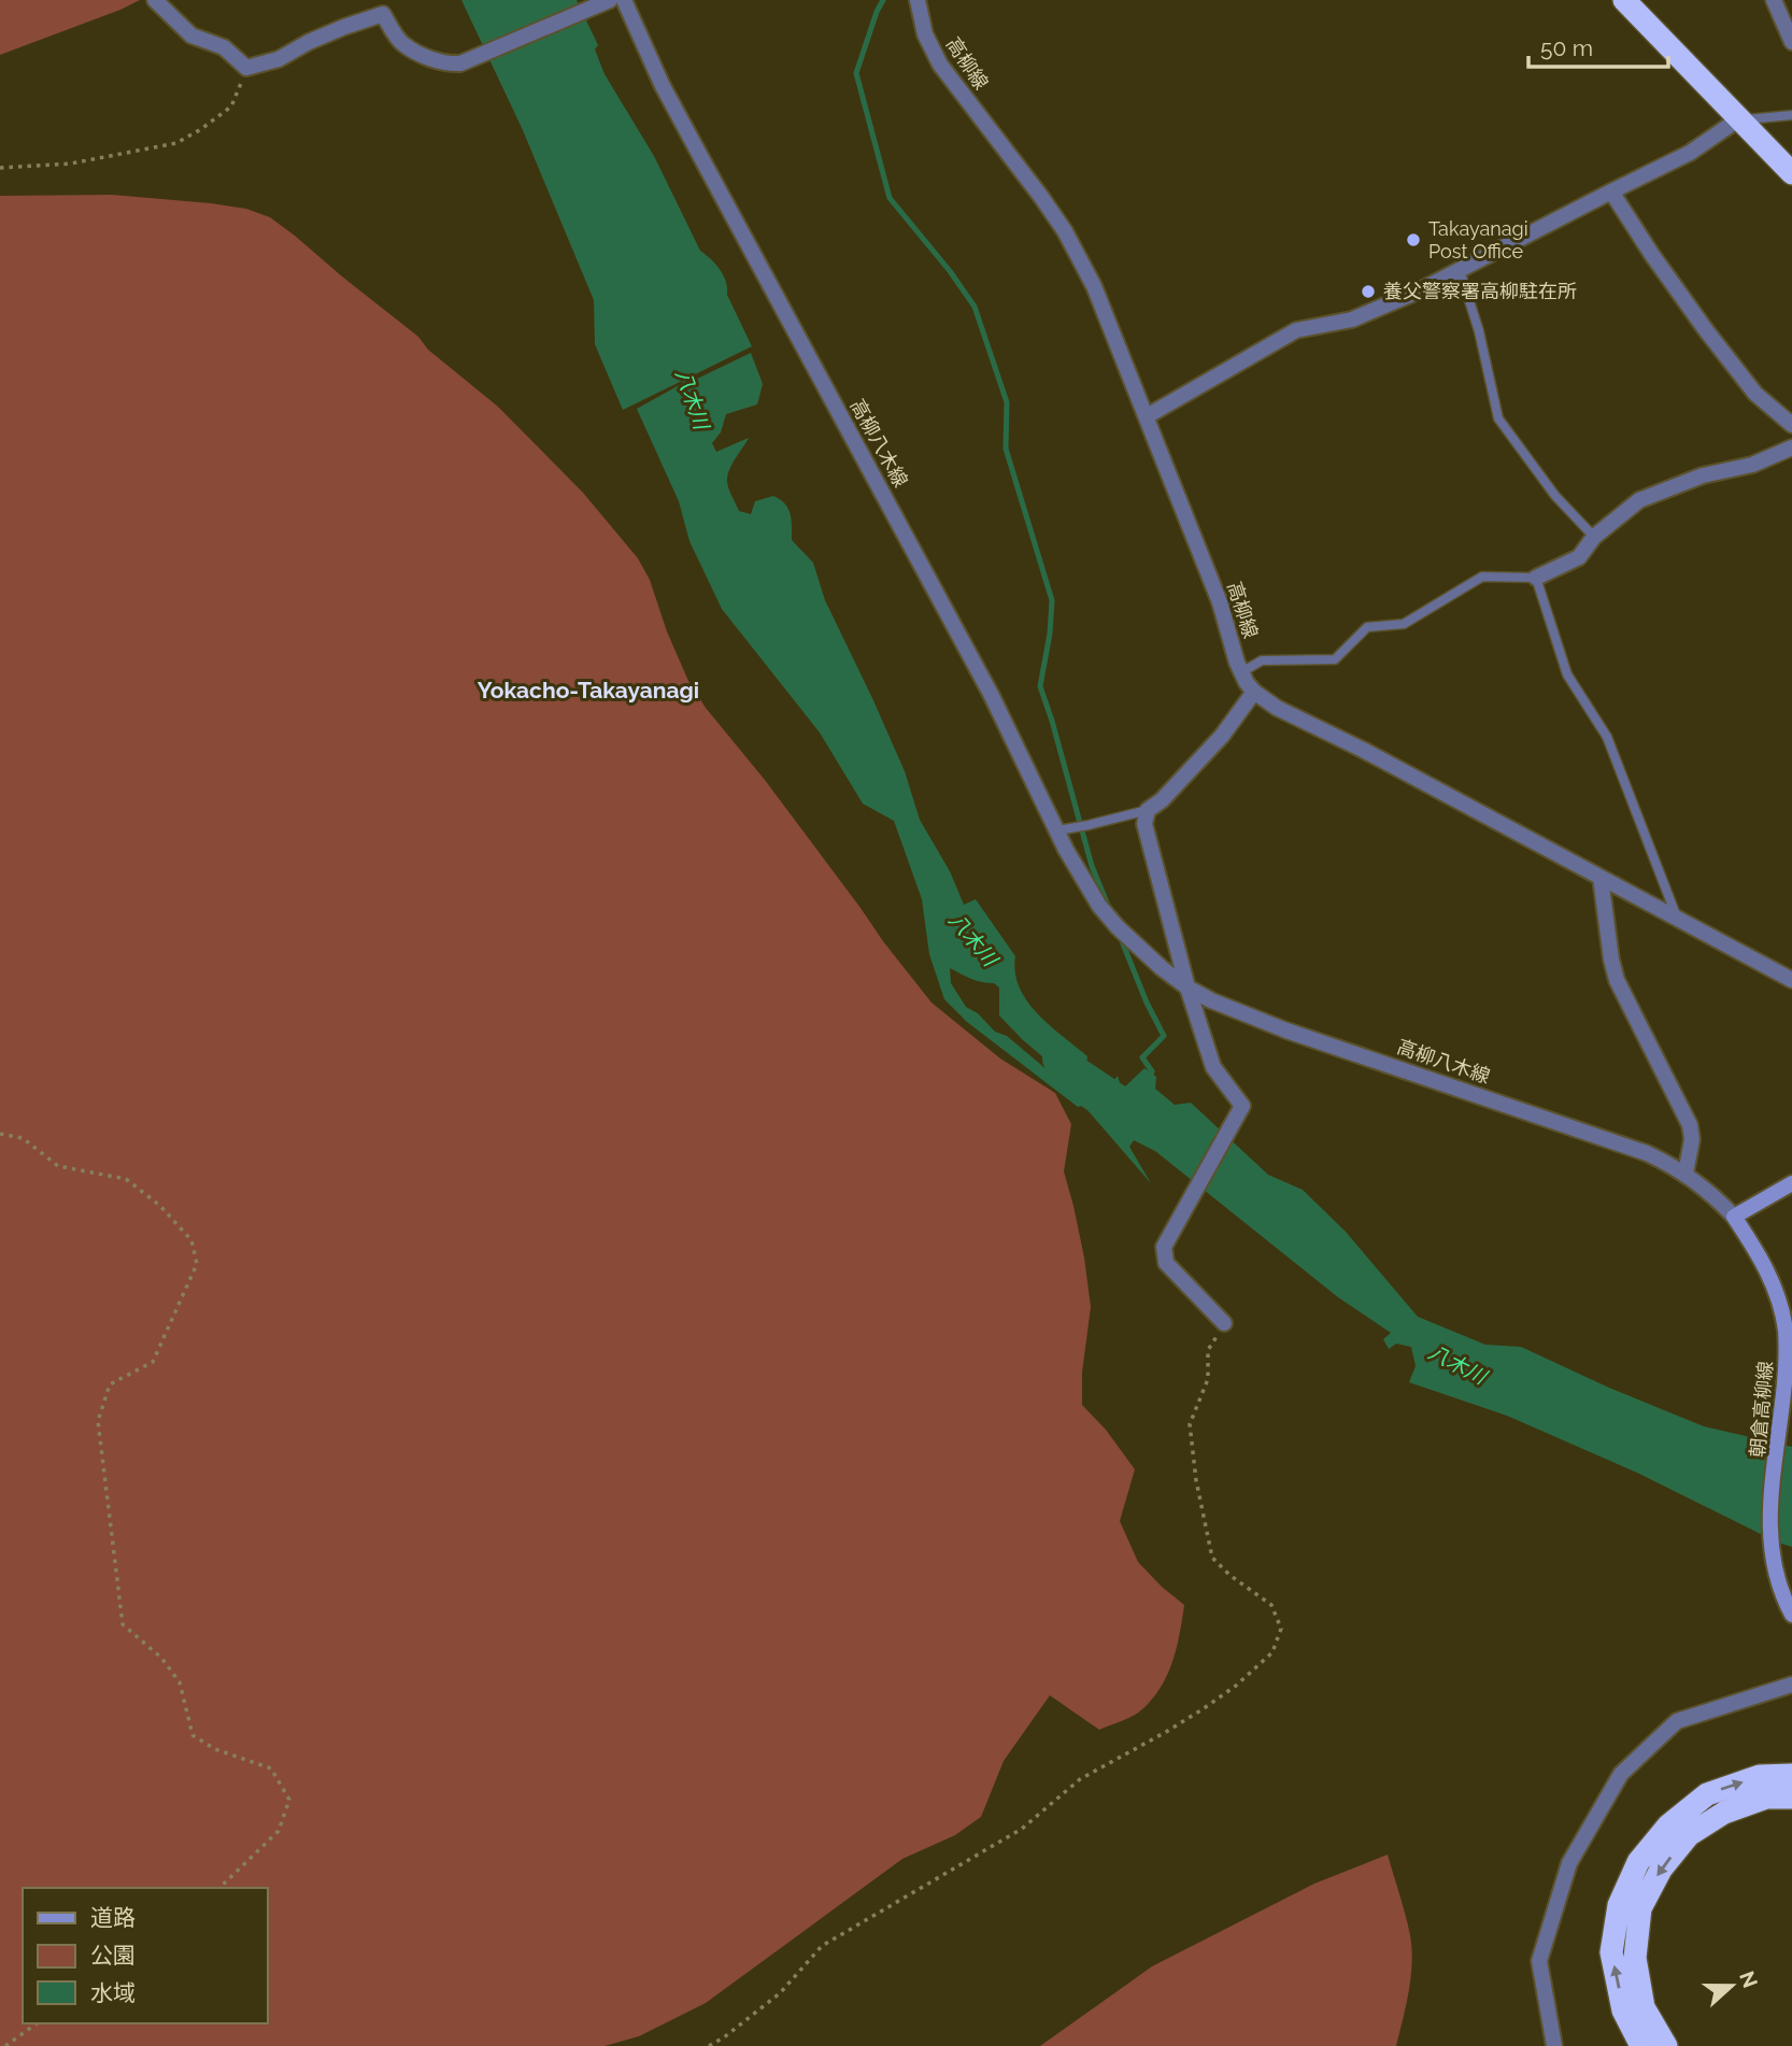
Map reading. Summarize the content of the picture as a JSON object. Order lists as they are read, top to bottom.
{
  "streets": {
    "street": ["高柳線", "高柳八木線", "朝倉高柳線"]
  },
  "crossings": [
    ["高柳八木線", "朝倉高柳線"]
  ],
  "districts": ["Yokacho-Takayanagi"],
  "water": ["八木川"],
  "places": ["Takayanagi Post Office", "養父警察署高柳駐在所"],
  "legend": ["道路", "公園", "水域"],
  "scale_bar": "50 m",
  "north": "right"
}
